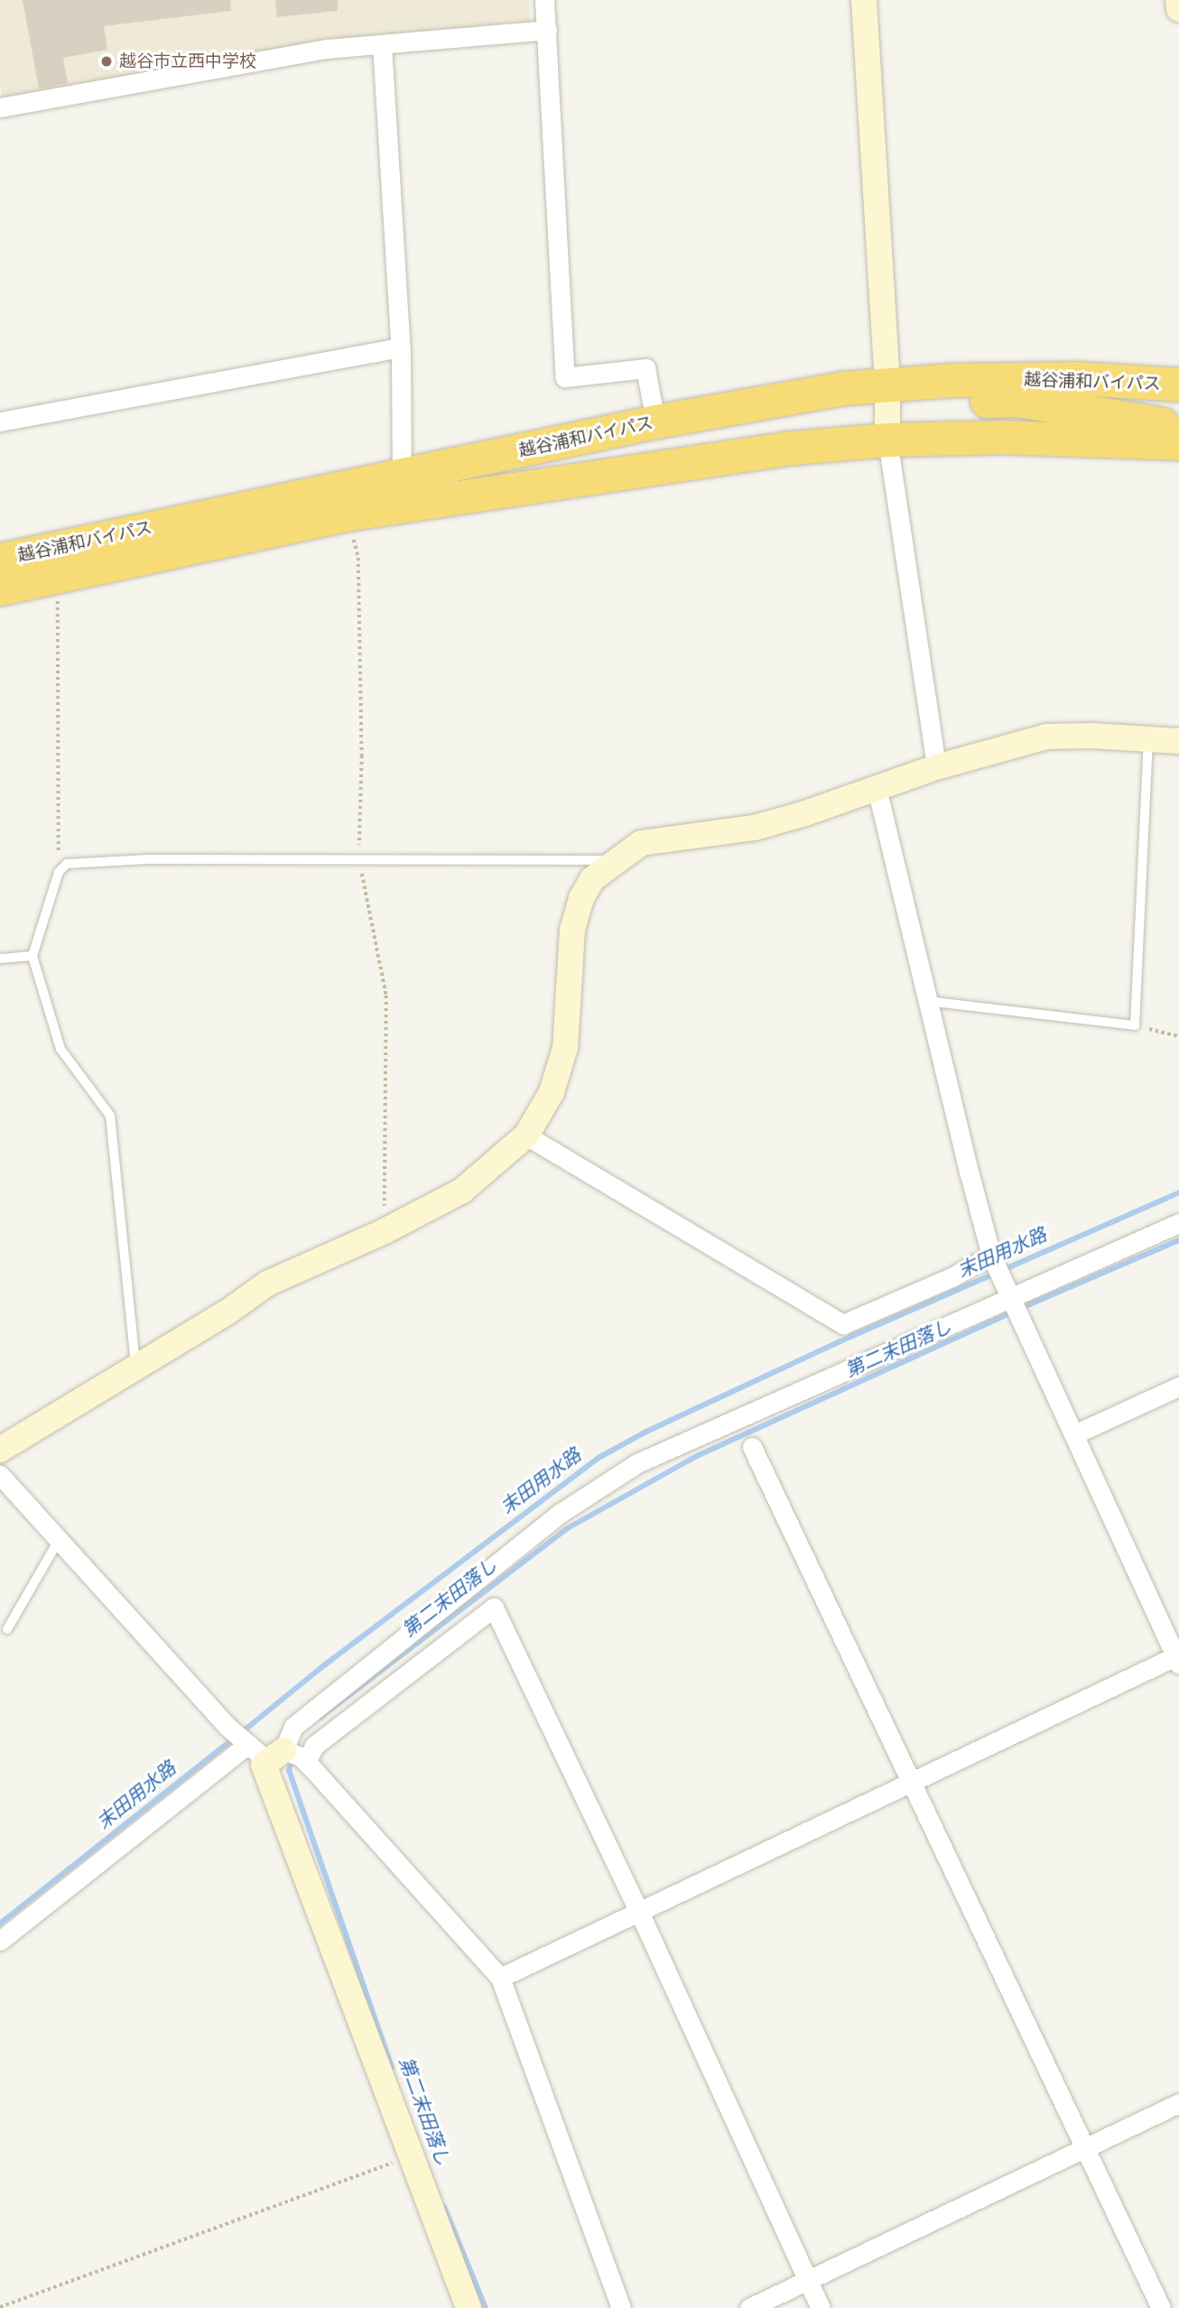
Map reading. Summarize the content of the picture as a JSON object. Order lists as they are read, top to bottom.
{
  "streets": {
    "highway": ["越谷浦和バイパス"]
  },
  "water": ["末田用水路", "第二末田落し"],
  "places": ["越谷市立西中学校"]
}
